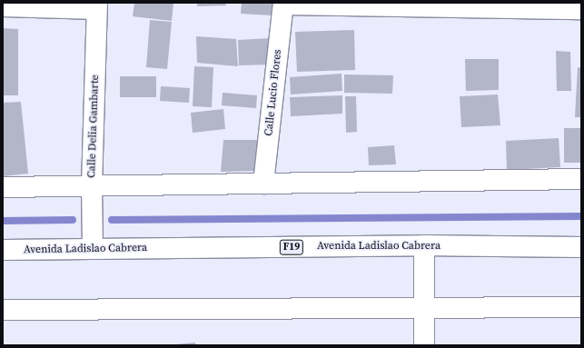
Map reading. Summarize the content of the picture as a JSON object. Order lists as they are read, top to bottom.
{
  "streets": {
    "main road": [
      "Calle Lucio Flores",
      "Calle Delia Gambarte",
      "Avenida Ladislao Cabrera",
      "F19"
    ]
  },
  "crossings": [
    ["Calle Delia Gambarte", "Avenida Ladislao Cabrera"]
  ]
}
